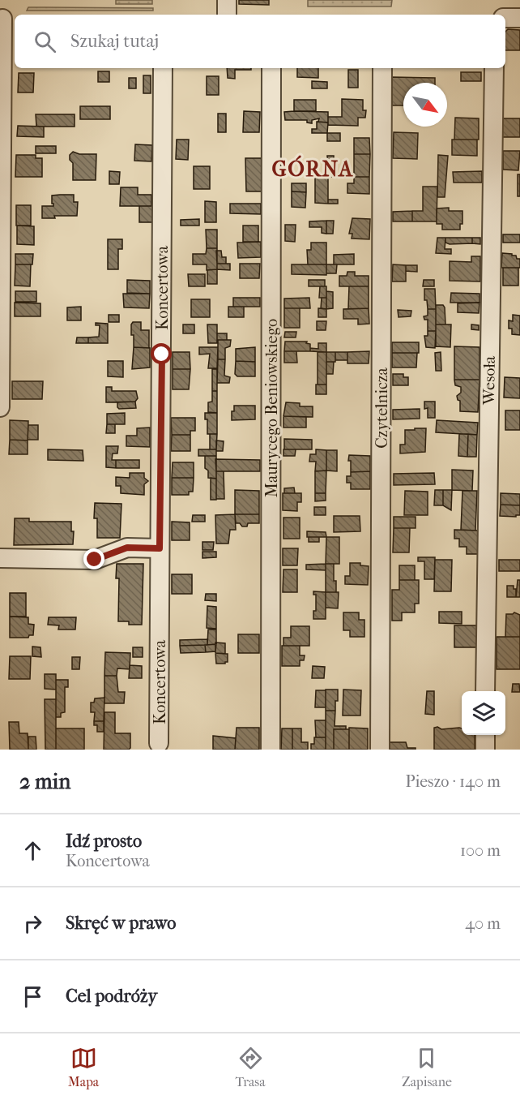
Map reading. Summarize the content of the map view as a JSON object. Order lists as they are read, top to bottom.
{
  "streets": {
    "street": [
      "Koncertowa",
      "Wesoła",
      "Maurycego Beniowskiego",
      "Czytelnicza"
    ]
  },
  "districts": ["GÓRNA"],
  "north": "bottom right",
  "page": {
    "search": "Szukaj tutaj",
    "heading": ["2 min", "Pieszo · 140 m"],
    "list": [
      ["Idź prosto", "Koncertowa", "100 m"],
      ["Skręć w prawo", "40 m"],
      "Cel podróży"
    ],
    "nav": ["Mapa", "Trasa", "Zapisane"]
  }
}
